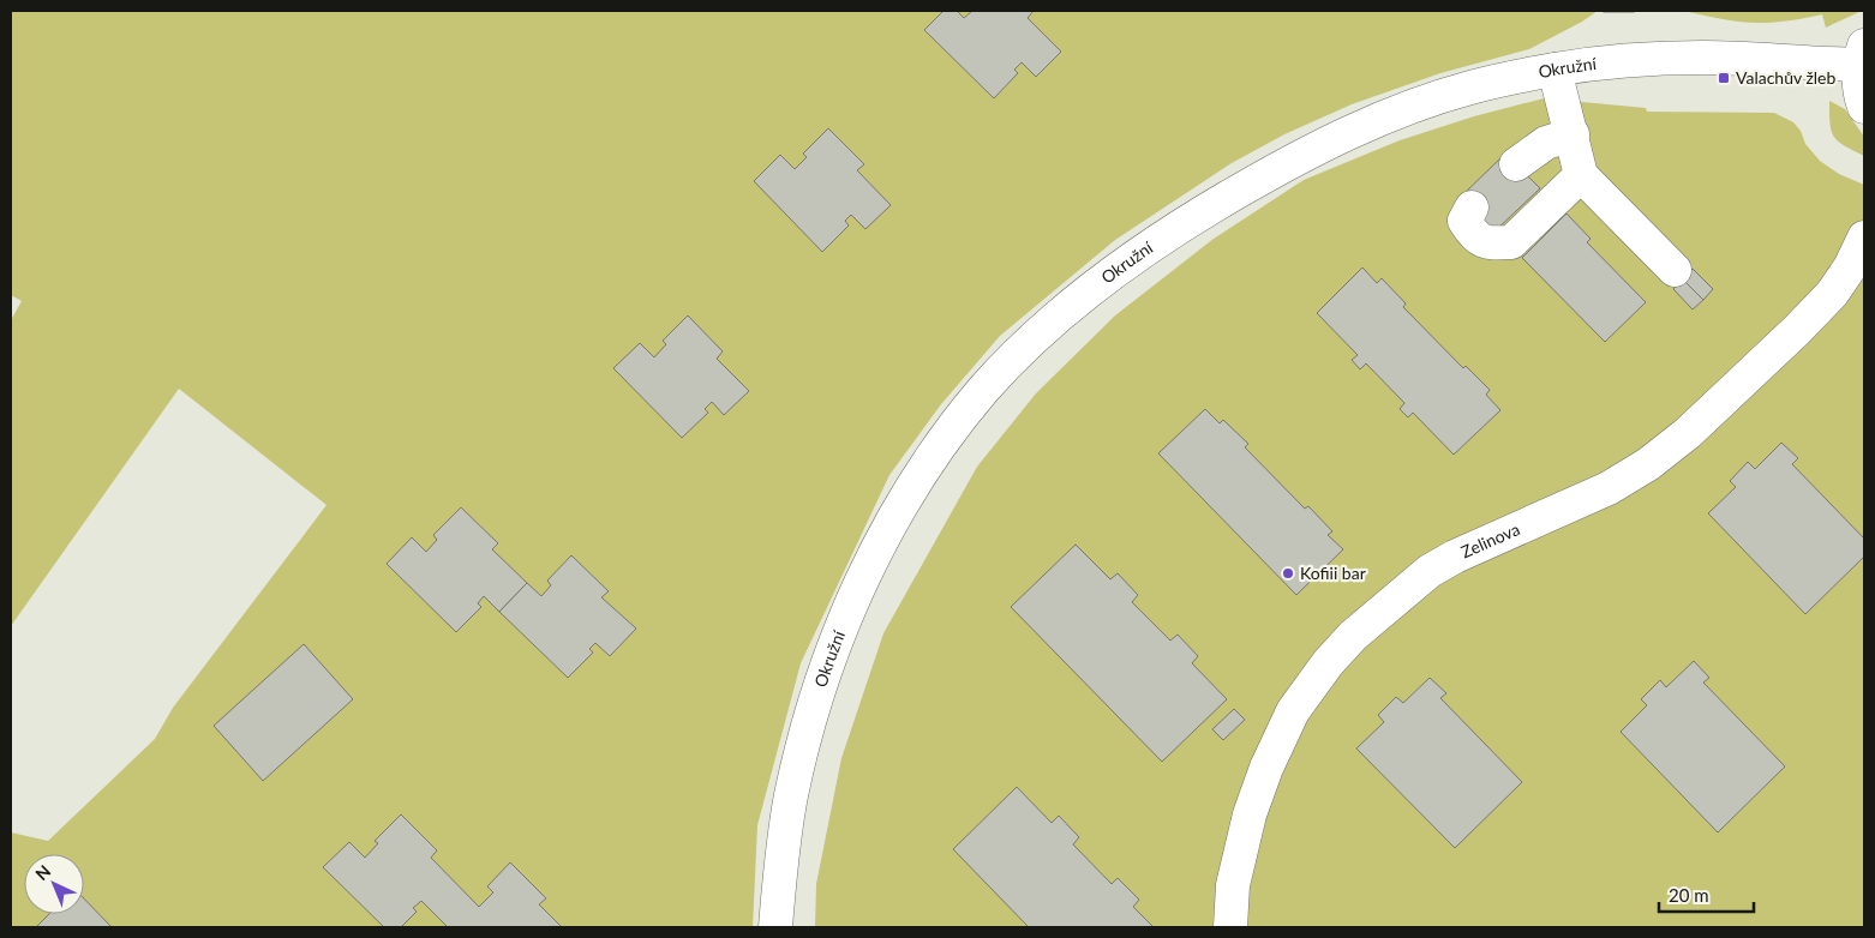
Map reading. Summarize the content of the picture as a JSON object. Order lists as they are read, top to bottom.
{
  "streets": {
    "street": ["Okružní", "Zelinova"]
  },
  "places": {
    "transit": ["Valachův žleb"],
    "other": ["Kofiii bar"]
  },
  "scale_bar": "20 m",
  "north": "top left"
}
